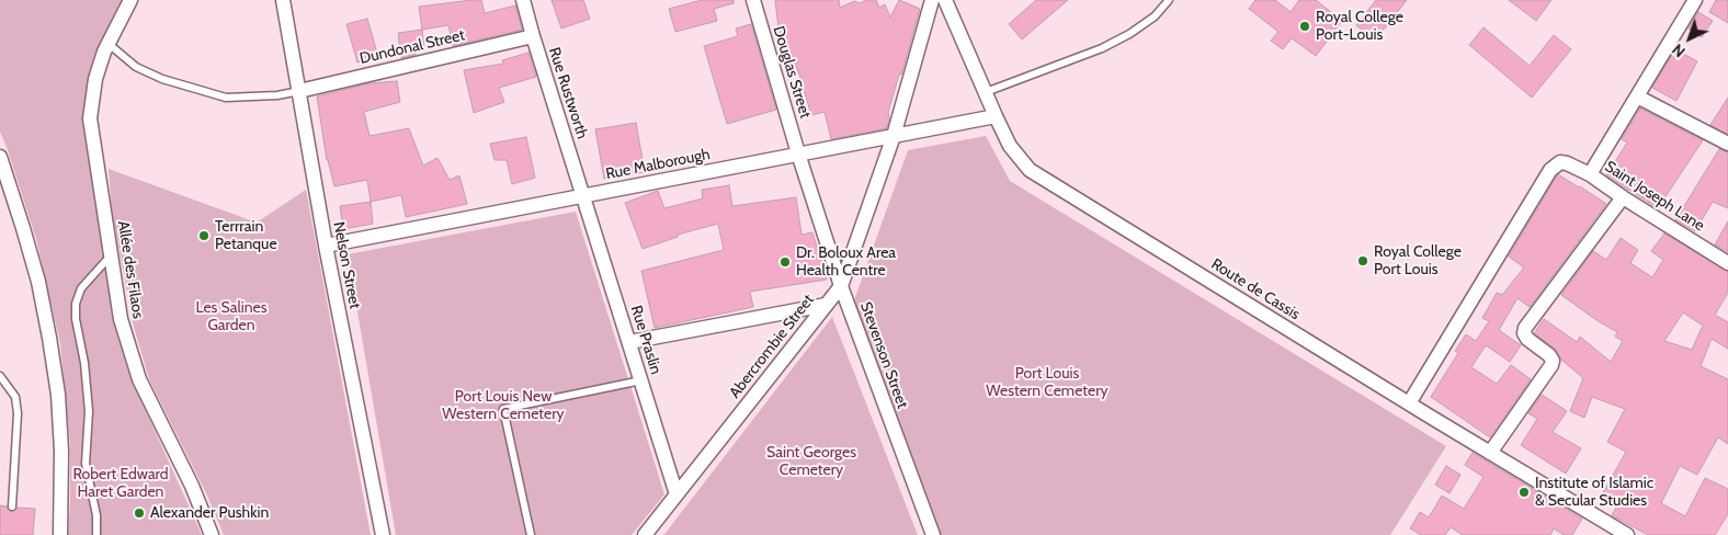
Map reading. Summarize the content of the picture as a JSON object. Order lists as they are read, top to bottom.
{
  "streets": {
    "street": [
      "Dundonal Street",
      "Douglas Street",
      "Rue Rustworth",
      "Rue Malborough",
      "Saint Joseph Lane",
      "Nelson Street",
      "Allée des Filaos",
      "Route de Cassis",
      "Rue Praslin",
      "Abercrombie Street",
      "Stevenson Street"
    ]
  },
  "crossings": [
    ["Dundonal Street", "Rue Rustworth"],
    ["Dundonal Street", "Nelson Street"],
    ["Douglas Street", "Rue Malborough"],
    ["Douglas Street", "Stevenson Street"],
    ["Rue Rustworth", "Rue Malborough"],
    ["Rue Rustworth", "Rue Praslin"],
    ["Rue Malborough", "Nelson Street"],
    ["Rue Malborough", "Route de Cassis"],
    ["Rue Malborough", "Rue Praslin"],
    ["Rue Malborough", "Abercrombie Street"],
    ["Rue Malborough", "Stevenson Street"],
    ["Saint Joseph Lane", "Route de Cassis"],
    ["Rue Praslin", "Abercrombie Street"],
    ["Abercrombie Street", "Stevenson Street"]
  ],
  "parks": [
    "Les Salines Garden",
    "Port Louis Western Cemetery",
    "Port Louis New Western Cemetery",
    "Saint Georges Cemetery",
    "Robert Edward Haret Garden"
  ],
  "places": [
    "Royal College Port-Louis",
    "Terrrain Petanque",
    "Royal College Port Louis",
    "Dr. Boloux Area Health Centre",
    "Institute of Islamic & Secular Studies",
    "Alexander Pushkin"
  ],
  "north": "bottom left"
}
